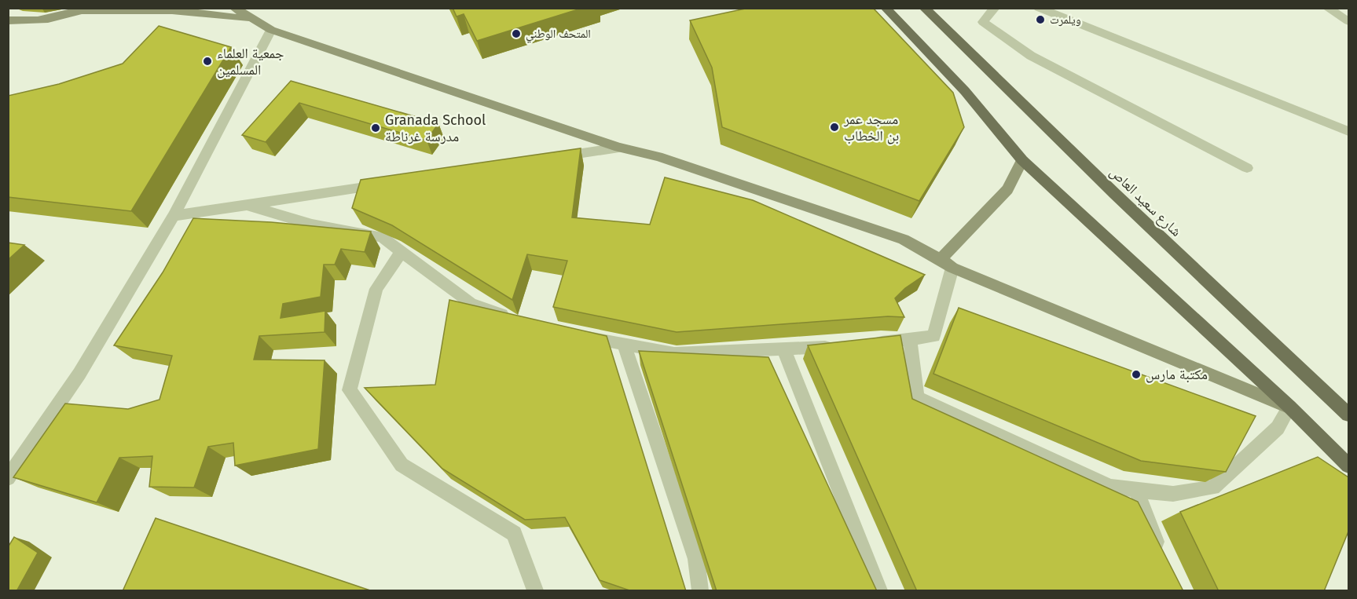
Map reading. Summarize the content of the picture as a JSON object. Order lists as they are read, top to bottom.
{
  "streets": {
    "main road": ["شارع سعيد العاص"]
  },
  "places": [
    "ويلمرت",
    "المتحف الوطني",
    "جمعية العلماء المسلمين",
    "مسجد عمر بن الخطاب",
    "Granada School مدرسة غرناطة",
    "مكتبة مارس"
  ]
}
